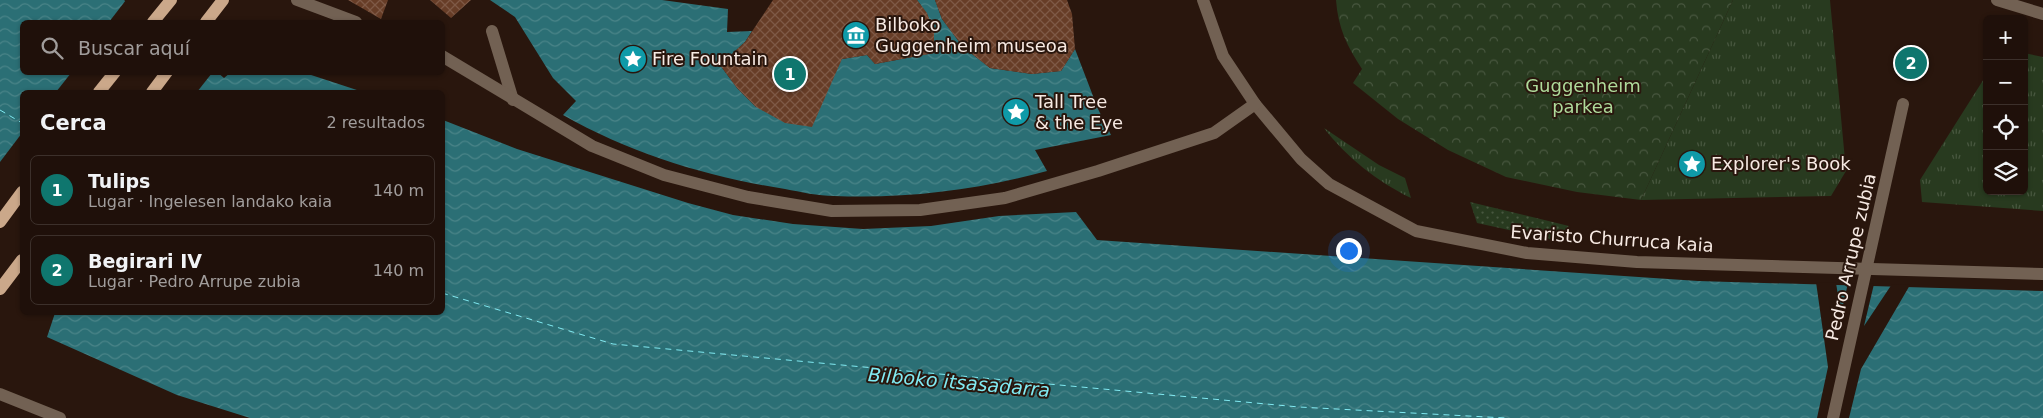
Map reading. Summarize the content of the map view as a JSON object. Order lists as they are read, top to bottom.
{
  "streets": {
    "street": ["Evaristo Churruca kaia", "Pedro Arrupe zubia"]
  },
  "water": ["Bilboko itsasadarra"],
  "parks": ["Guggenheim parkea"],
  "places": {
    "museum": ["Bilboko Guggenheim museoa"],
    "place": ["Fire Fountain", "Tall Tree & the Eye", "Explorer's Book"]
  },
  "page": {
    "map_buttons": ["+", "−"],
    "search": "Buscar aquí",
    "pins": ["2", "1"],
    "heading": ["Cerca", "2 resultados"],
    "list": [
      {
        "mark": "1",
        "name": "Tulips",
        "note": "Lugar · Ingelesen landako kaia",
        "value": "140 m"
      },
      {
        "mark": "2",
        "name": "Begirari IV",
        "note": "Lugar · Pedro Arrupe zubia",
        "value": "140 m"
      }
    ]
  }
}
